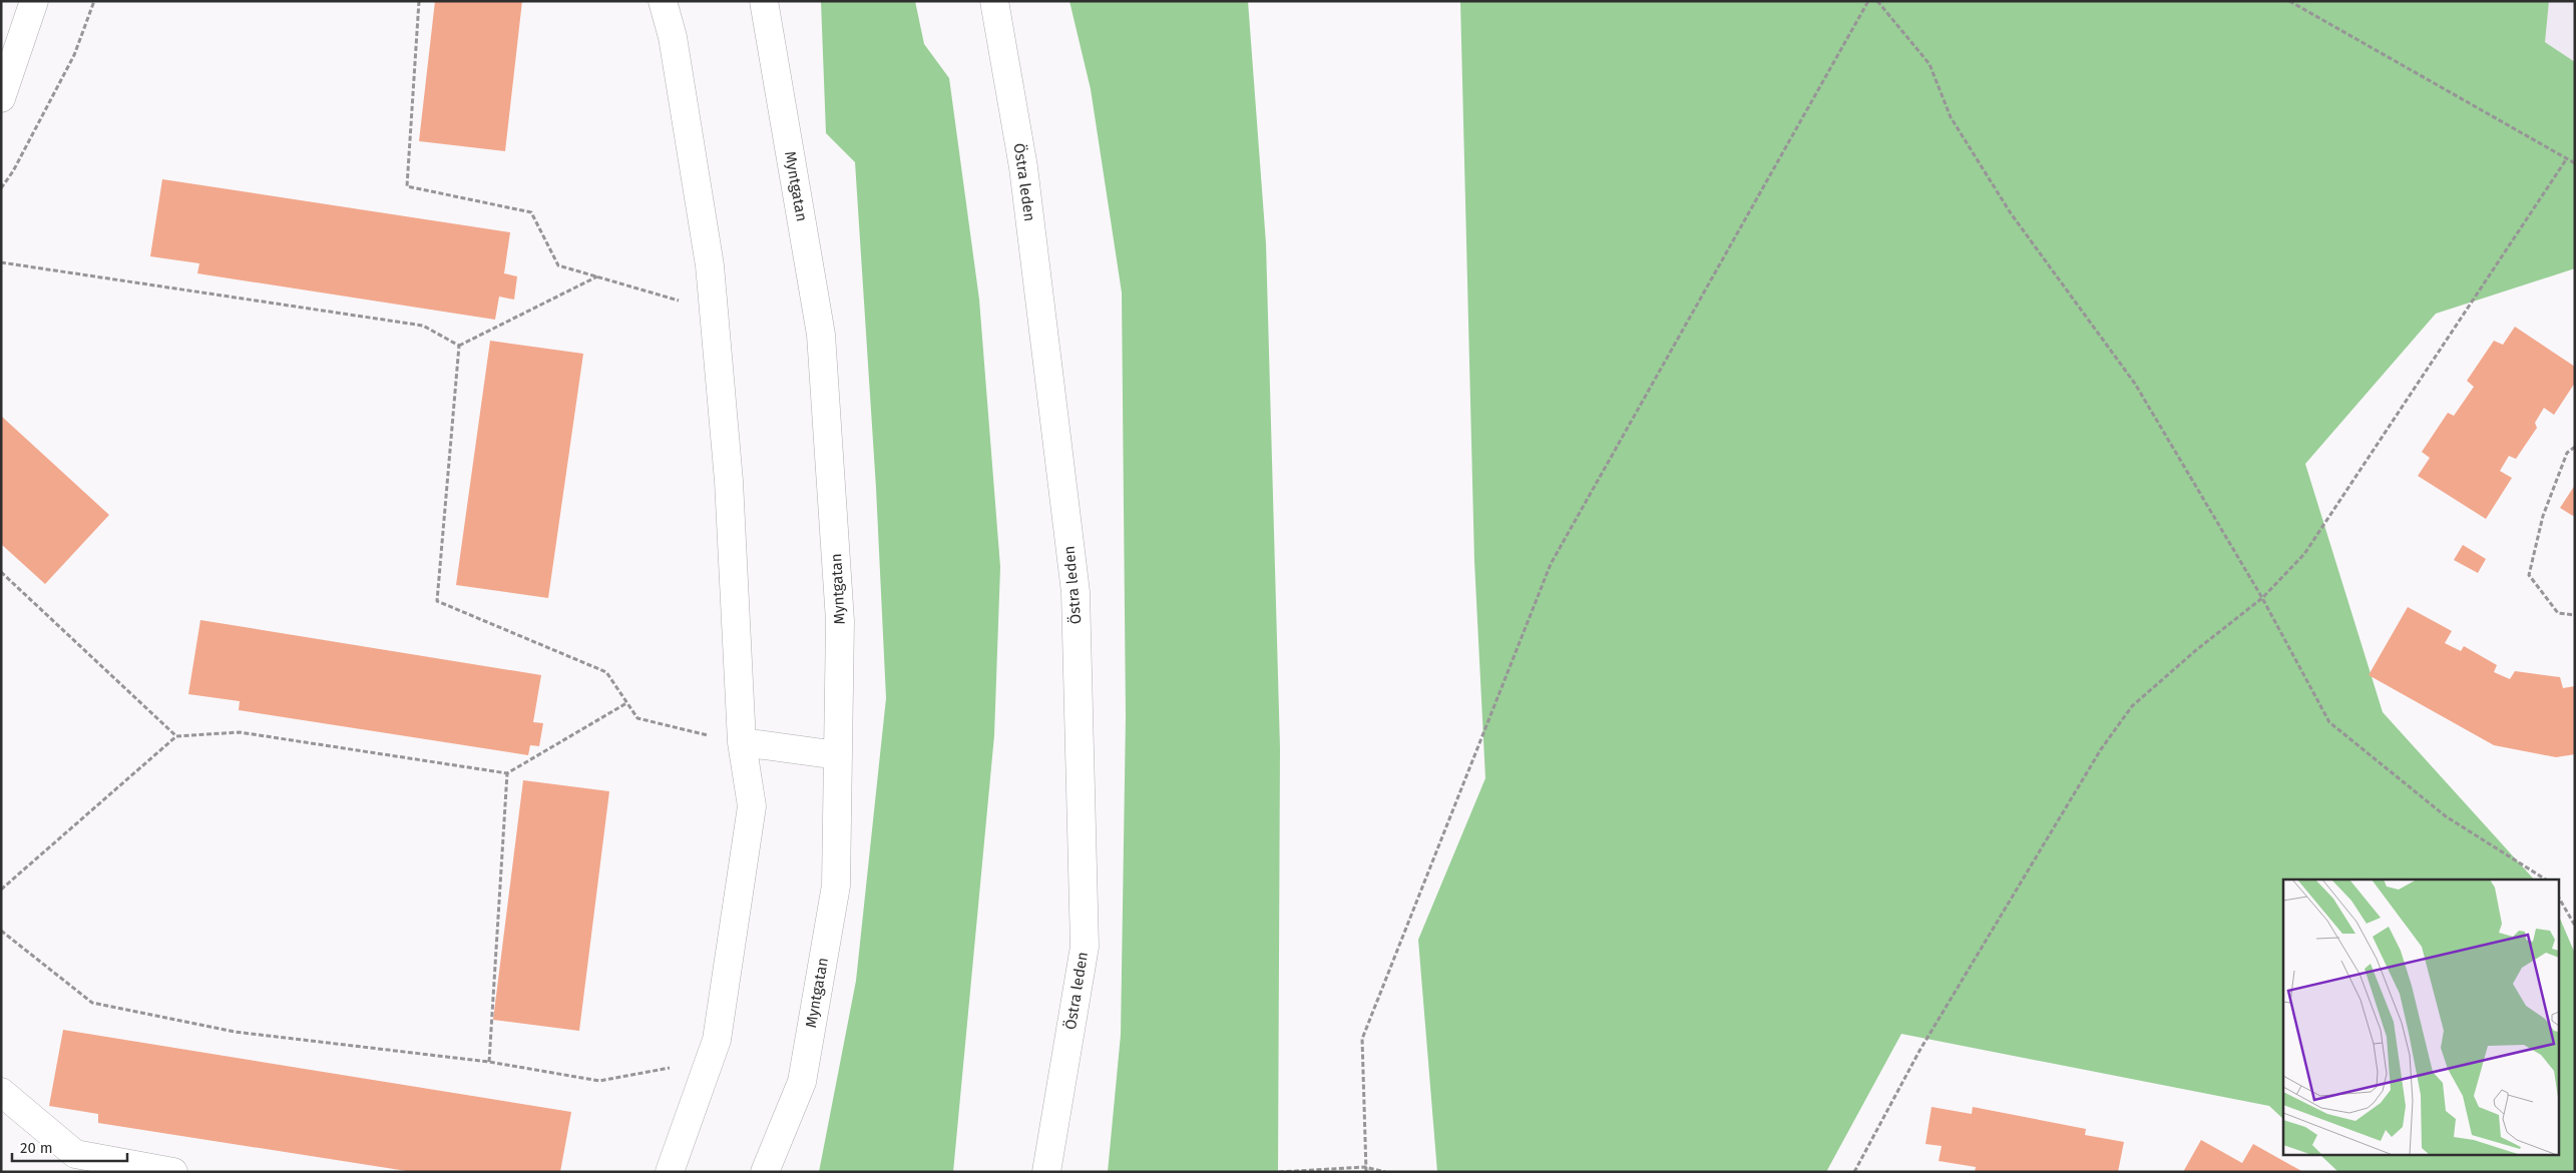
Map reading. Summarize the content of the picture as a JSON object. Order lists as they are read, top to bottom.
{
  "streets": {
    "street": ["Östra leden", "Myntgatan"]
  },
  "scale_bar": "20 m"
}
